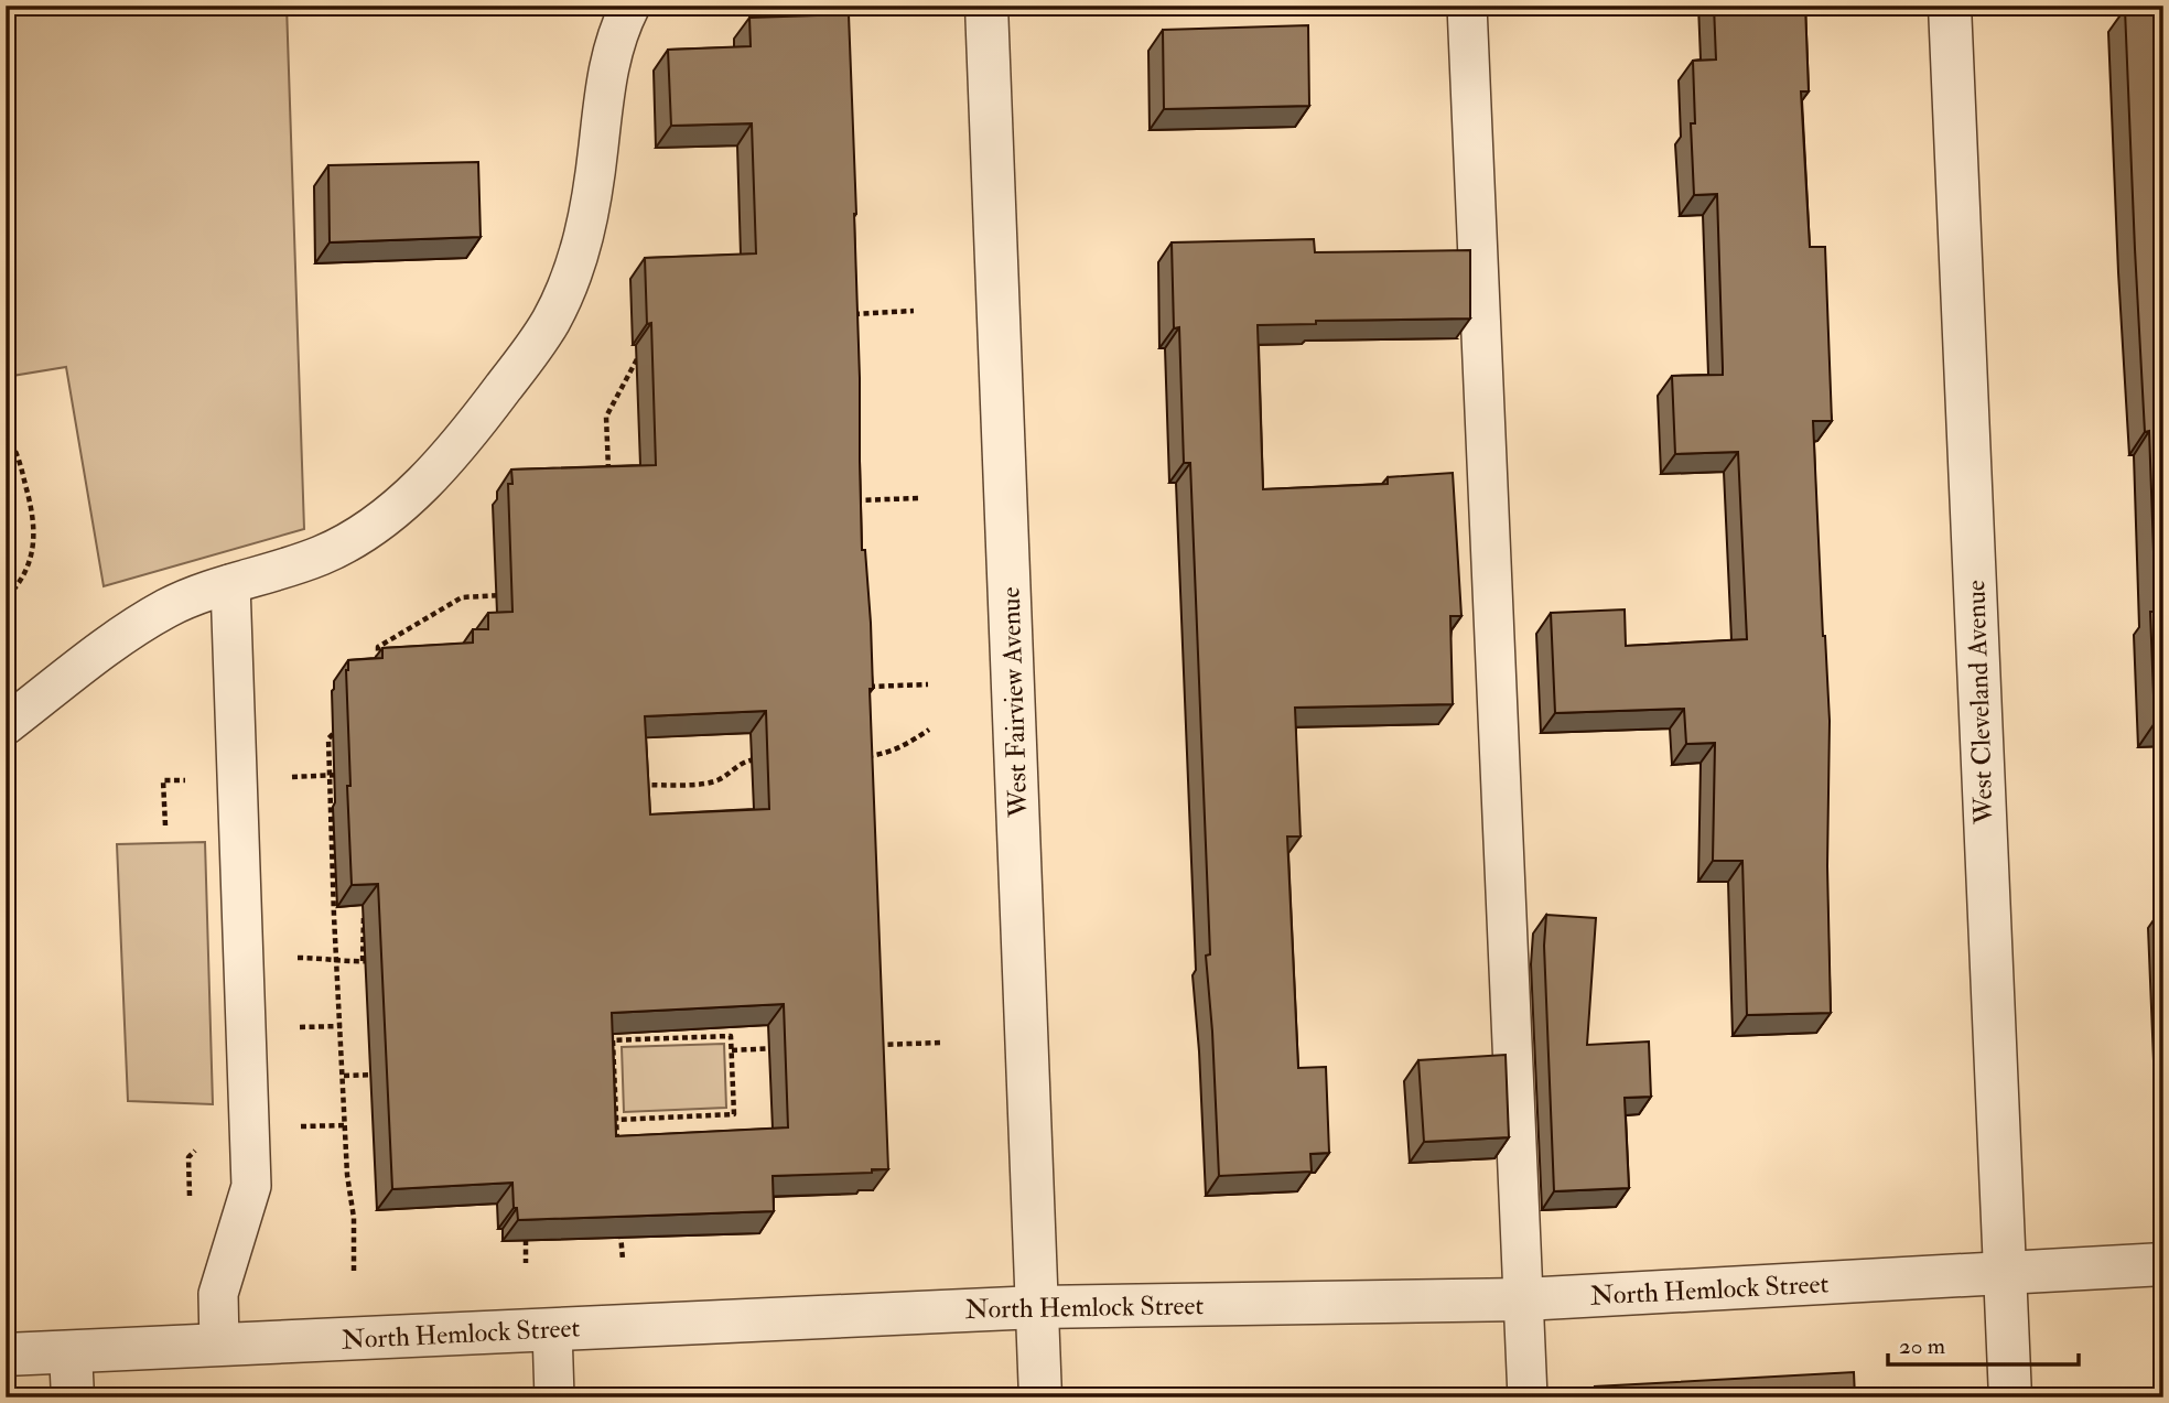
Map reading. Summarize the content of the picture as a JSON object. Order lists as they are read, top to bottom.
{
  "streets": {
    "street": ["West Fairview Avenue", "West Cleveland Avenue", "North Hemlock Street"]
  },
  "crossings": [
    ["West Fairview Avenue", "North Hemlock Street"],
    ["West Cleveland Avenue", "North Hemlock Street"]
  ],
  "scale_bar": "20 m"
}
